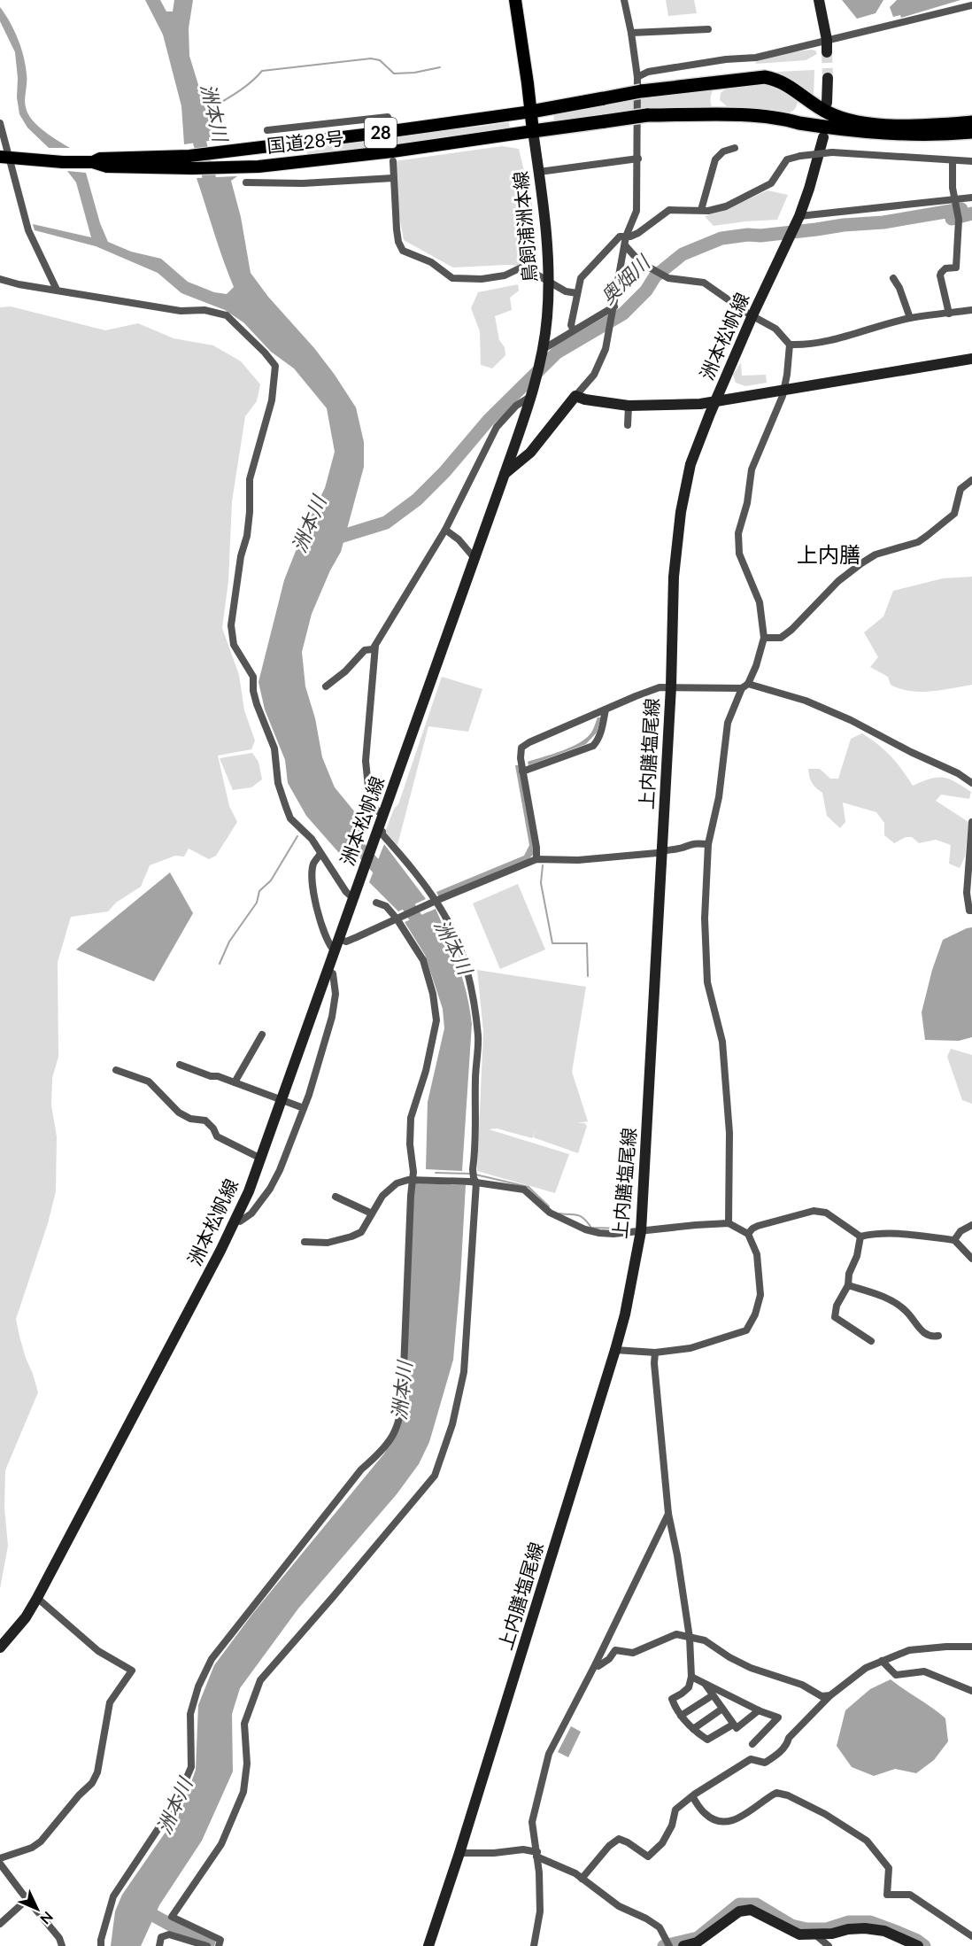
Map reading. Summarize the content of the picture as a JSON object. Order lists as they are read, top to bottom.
{
  "streets": {
    "highway": ["28", "国道28号"],
    "main road": ["鳥飼浦洲本線", "洲本松帆線", "上内膳塩尾線"]
  },
  "crossings": [
    ["国道28号", "鳥飼浦洲本線"],
    ["鳥飼浦洲本線", "洲本松帆線"],
    ["洲本松帆線", "上内膳塩尾線"]
  ],
  "districts": ["上内膳"],
  "water": ["洲本川", "奥畑川"],
  "north": "bottom right"
}
